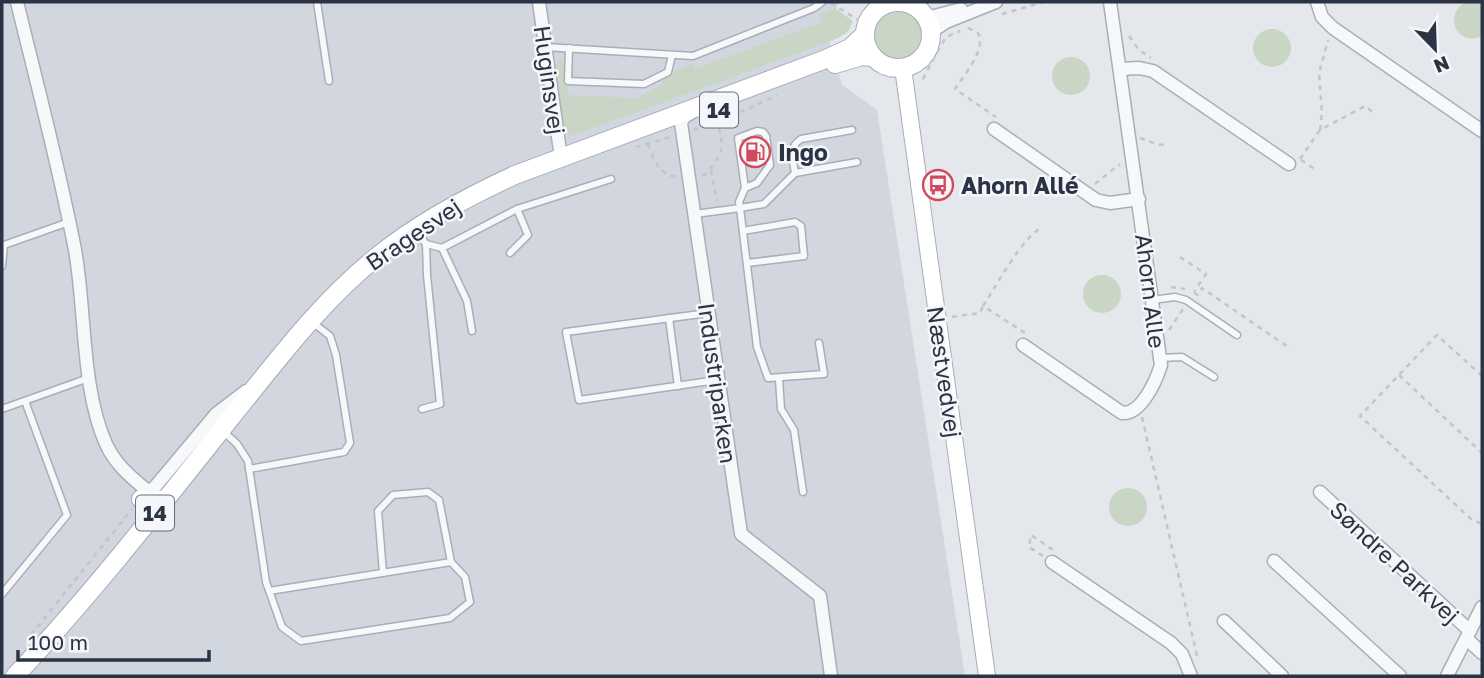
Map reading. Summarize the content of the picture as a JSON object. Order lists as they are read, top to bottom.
{
  "streets": {
    "main road": ["14", "Bragesvej", "Næstvedvej"],
    "street": [
      "Huginsvej",
      "Ahorn Alle",
      "Industriparken",
      "Søndre Parkvej"
    ]
  },
  "crossings": [
    ["Huginsvej", "Bragesvej"],
    ["Bragesvej", "Næstvedvej"],
    ["Bragesvej", "Industriparken"]
  ],
  "places": {
    "fuel station": ["Ingo"],
    "bus stop": ["Ahorn Allé"]
  },
  "scale_bar": "100 m",
  "north": "bottom right"
}
